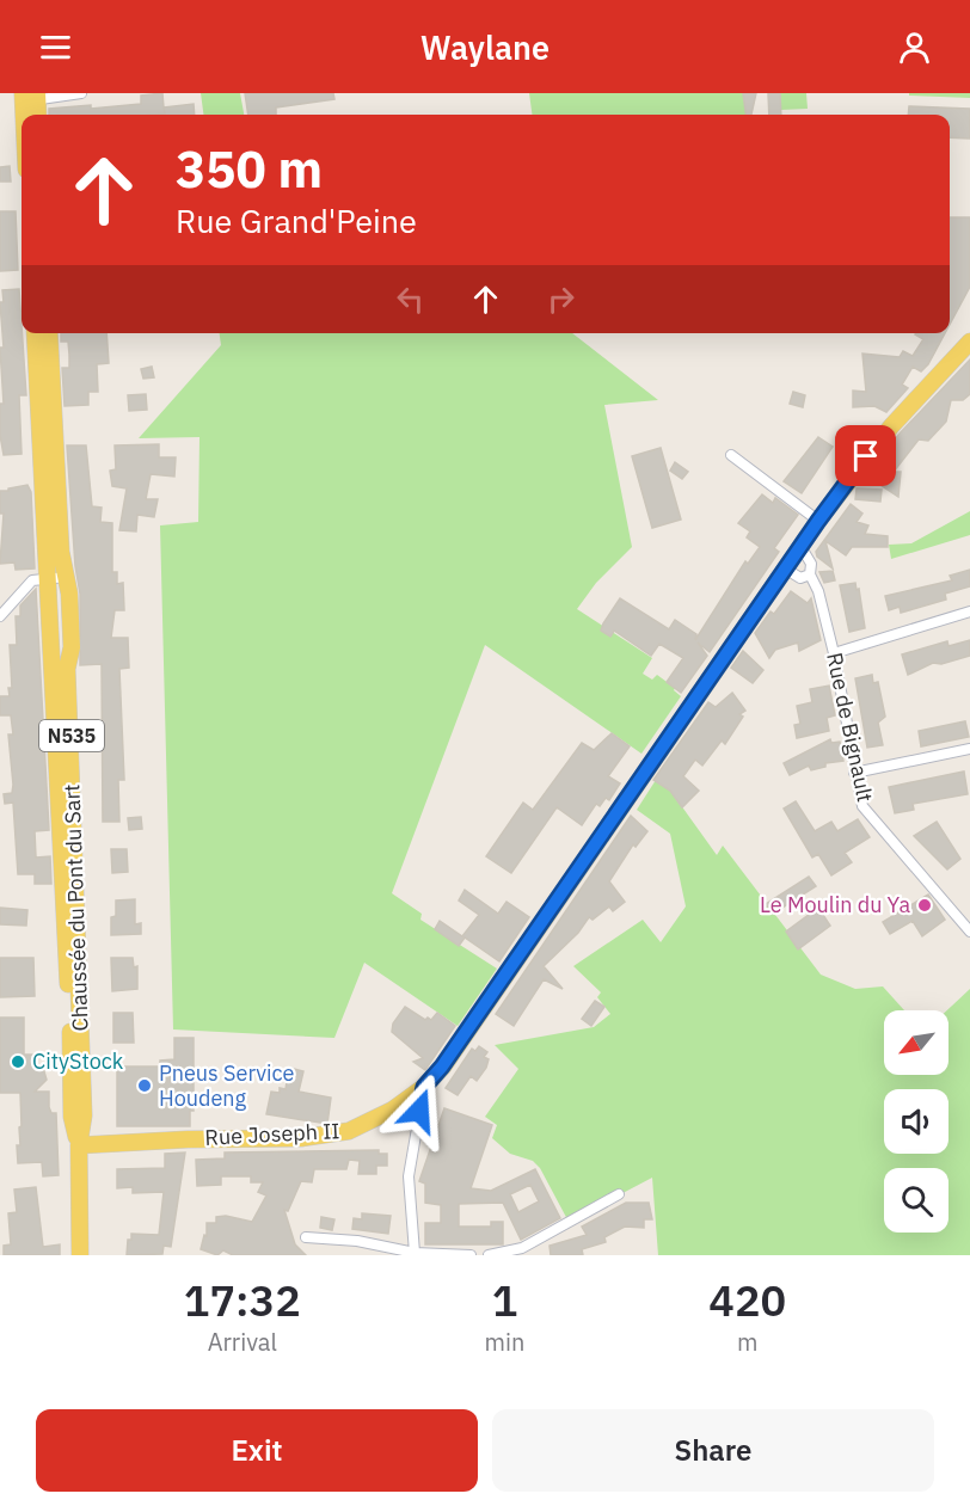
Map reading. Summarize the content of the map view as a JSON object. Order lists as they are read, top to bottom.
{
  "streets": {
    "main road": ["N535", "Chaussée du Pont du Sart", "Rue Joseph II"],
    "street": ["Rue de Bignault"]
  },
  "crossings": [
    ["Rue de Bignault", "Rue Joseph II"],
    ["Chaussée du Pont du Sart", "Rue Joseph II"]
  ],
  "places": ["Le Moulin du Ya", "CityStock", "Pneus Service Houdeng"],
  "north": "bottom left",
  "page": {
    "header": "Waylane",
    "turn": ["350 m", "Rue Grand'Peine"],
    "eta": [
      "17:32",
      "Arrival",
      "1",
      "min",
      "420",
      "m"
    ],
    "buttons": ["Exit", "Share"]
  }
}
